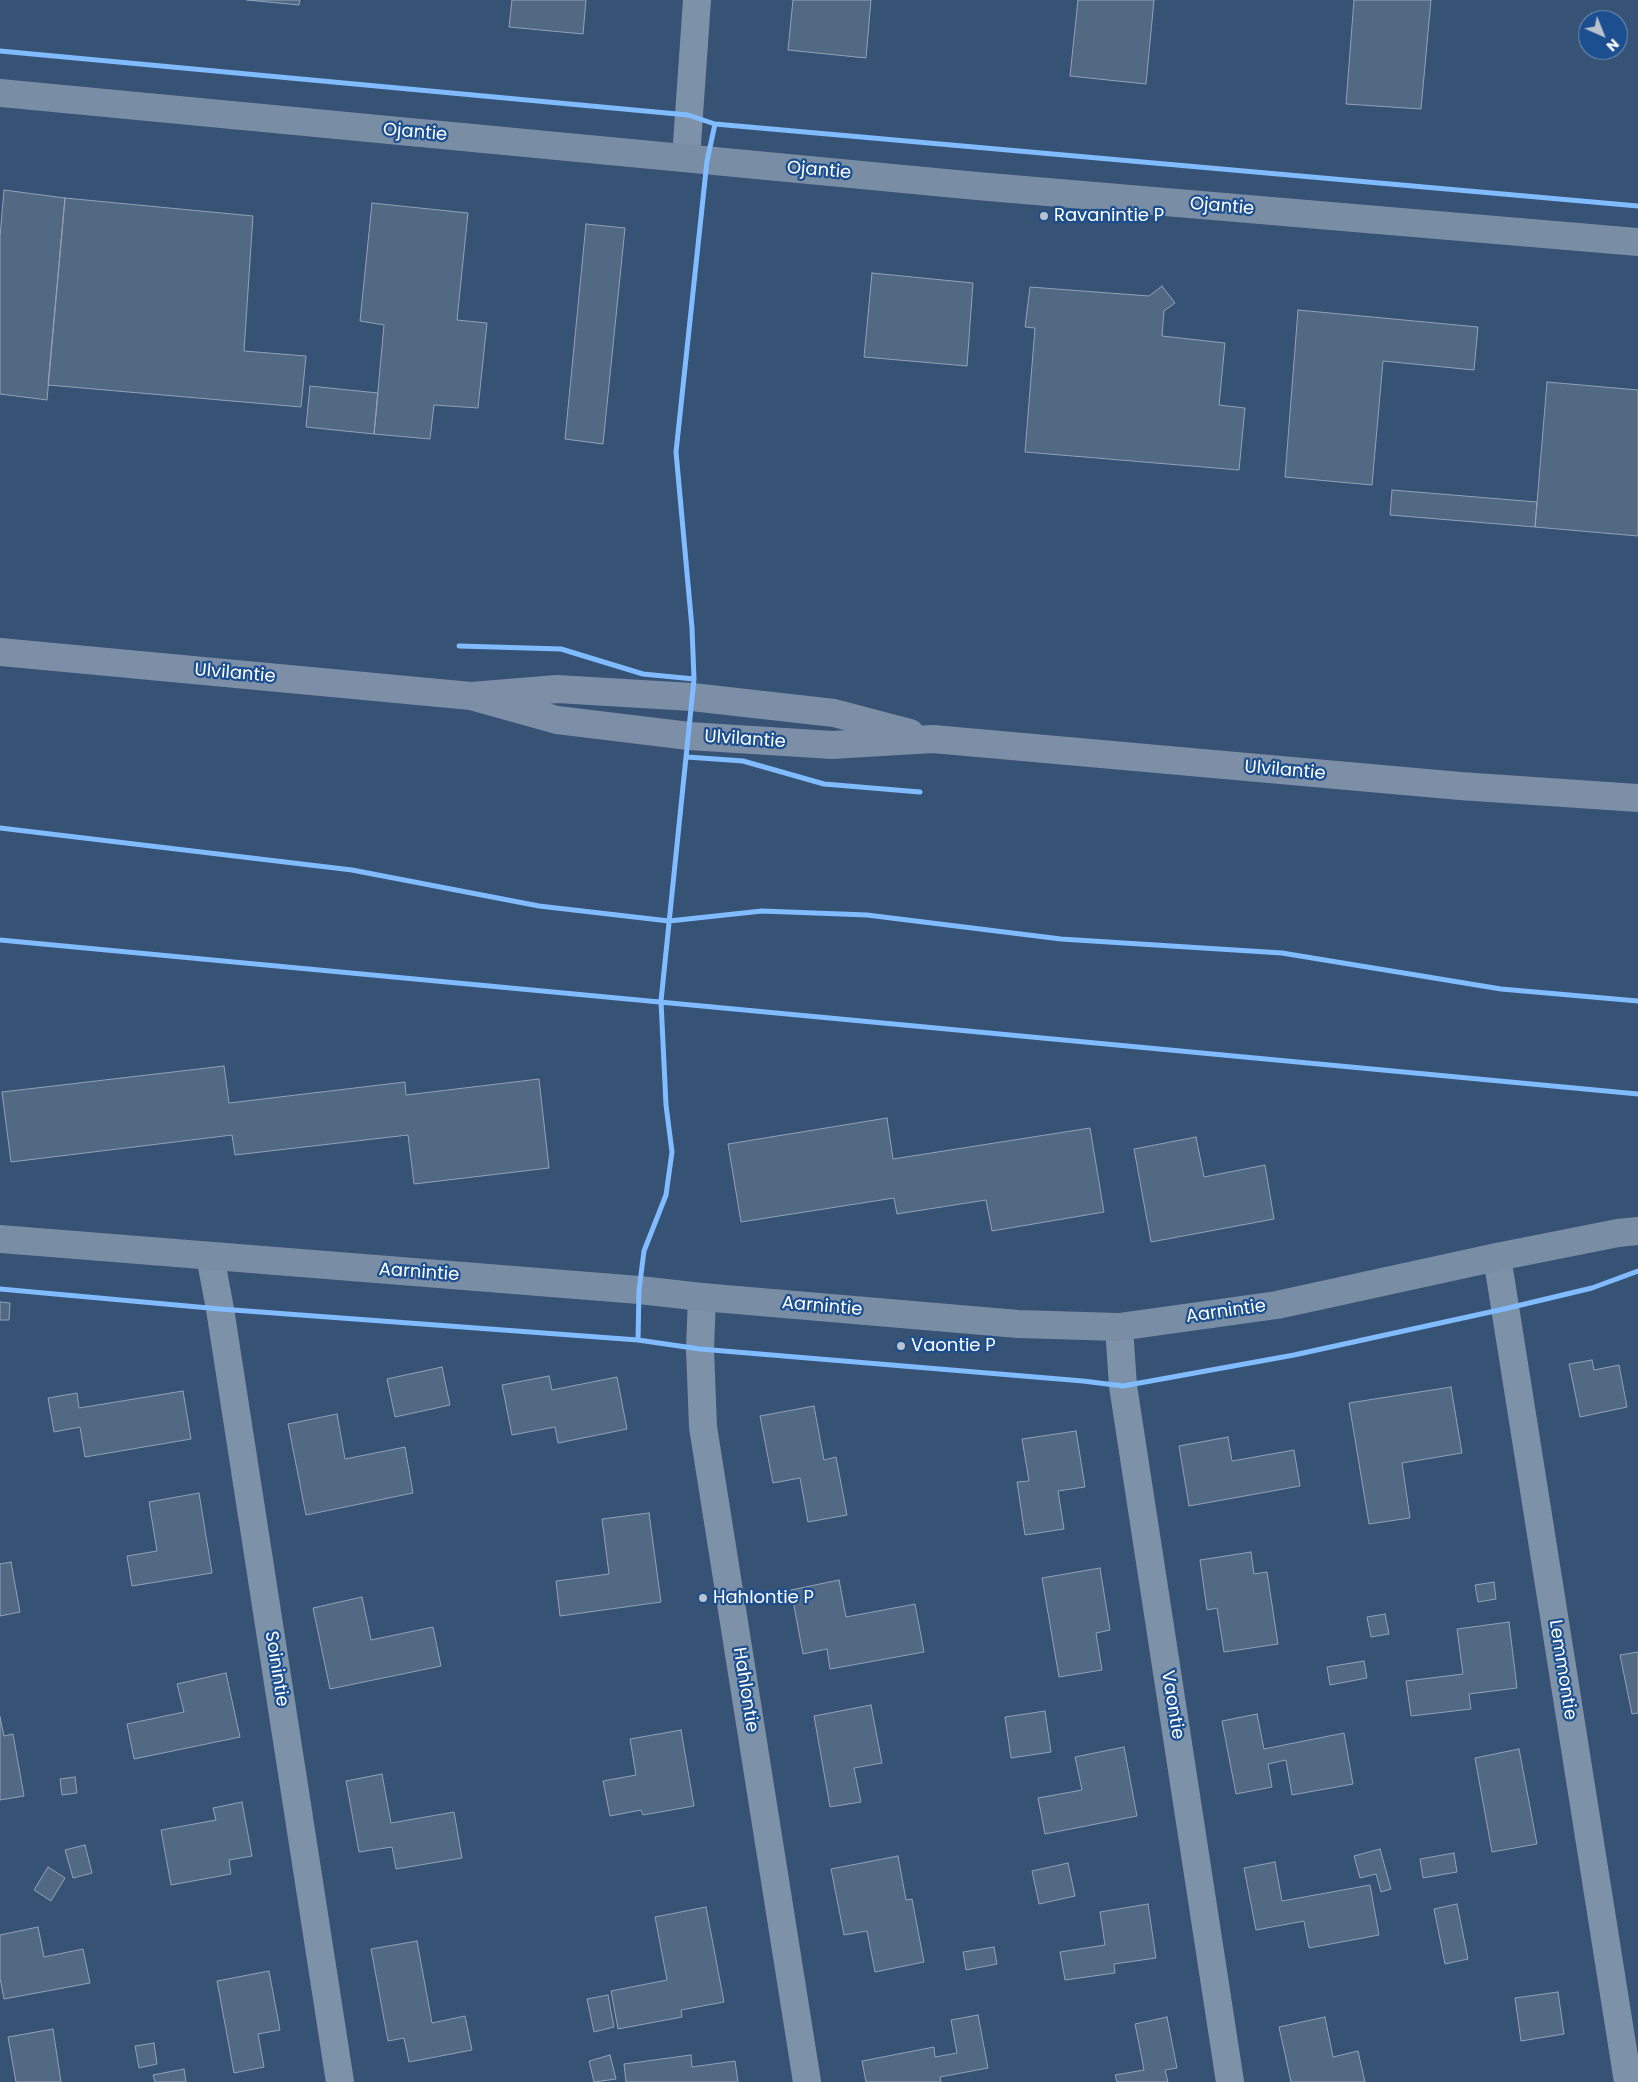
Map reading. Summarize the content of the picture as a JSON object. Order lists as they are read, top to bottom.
{
  "streets": {
    "main road": ["Ulvilantie"],
    "street": [
      "Ojantie",
      "Aarnintie",
      "Soinintie",
      "Lemmontie",
      "Hahlontie",
      "Vaontie"
    ]
  },
  "crossings": [
    ["Aarnintie", "Soinintie"],
    ["Aarnintie", "Lemmontie"],
    ["Aarnintie", "Hahlontie"],
    ["Aarnintie", "Vaontie"]
  ],
  "places": ["Ravanintie P", "Vaontie P", "Hahlontie P"],
  "north": "bottom right"
}
